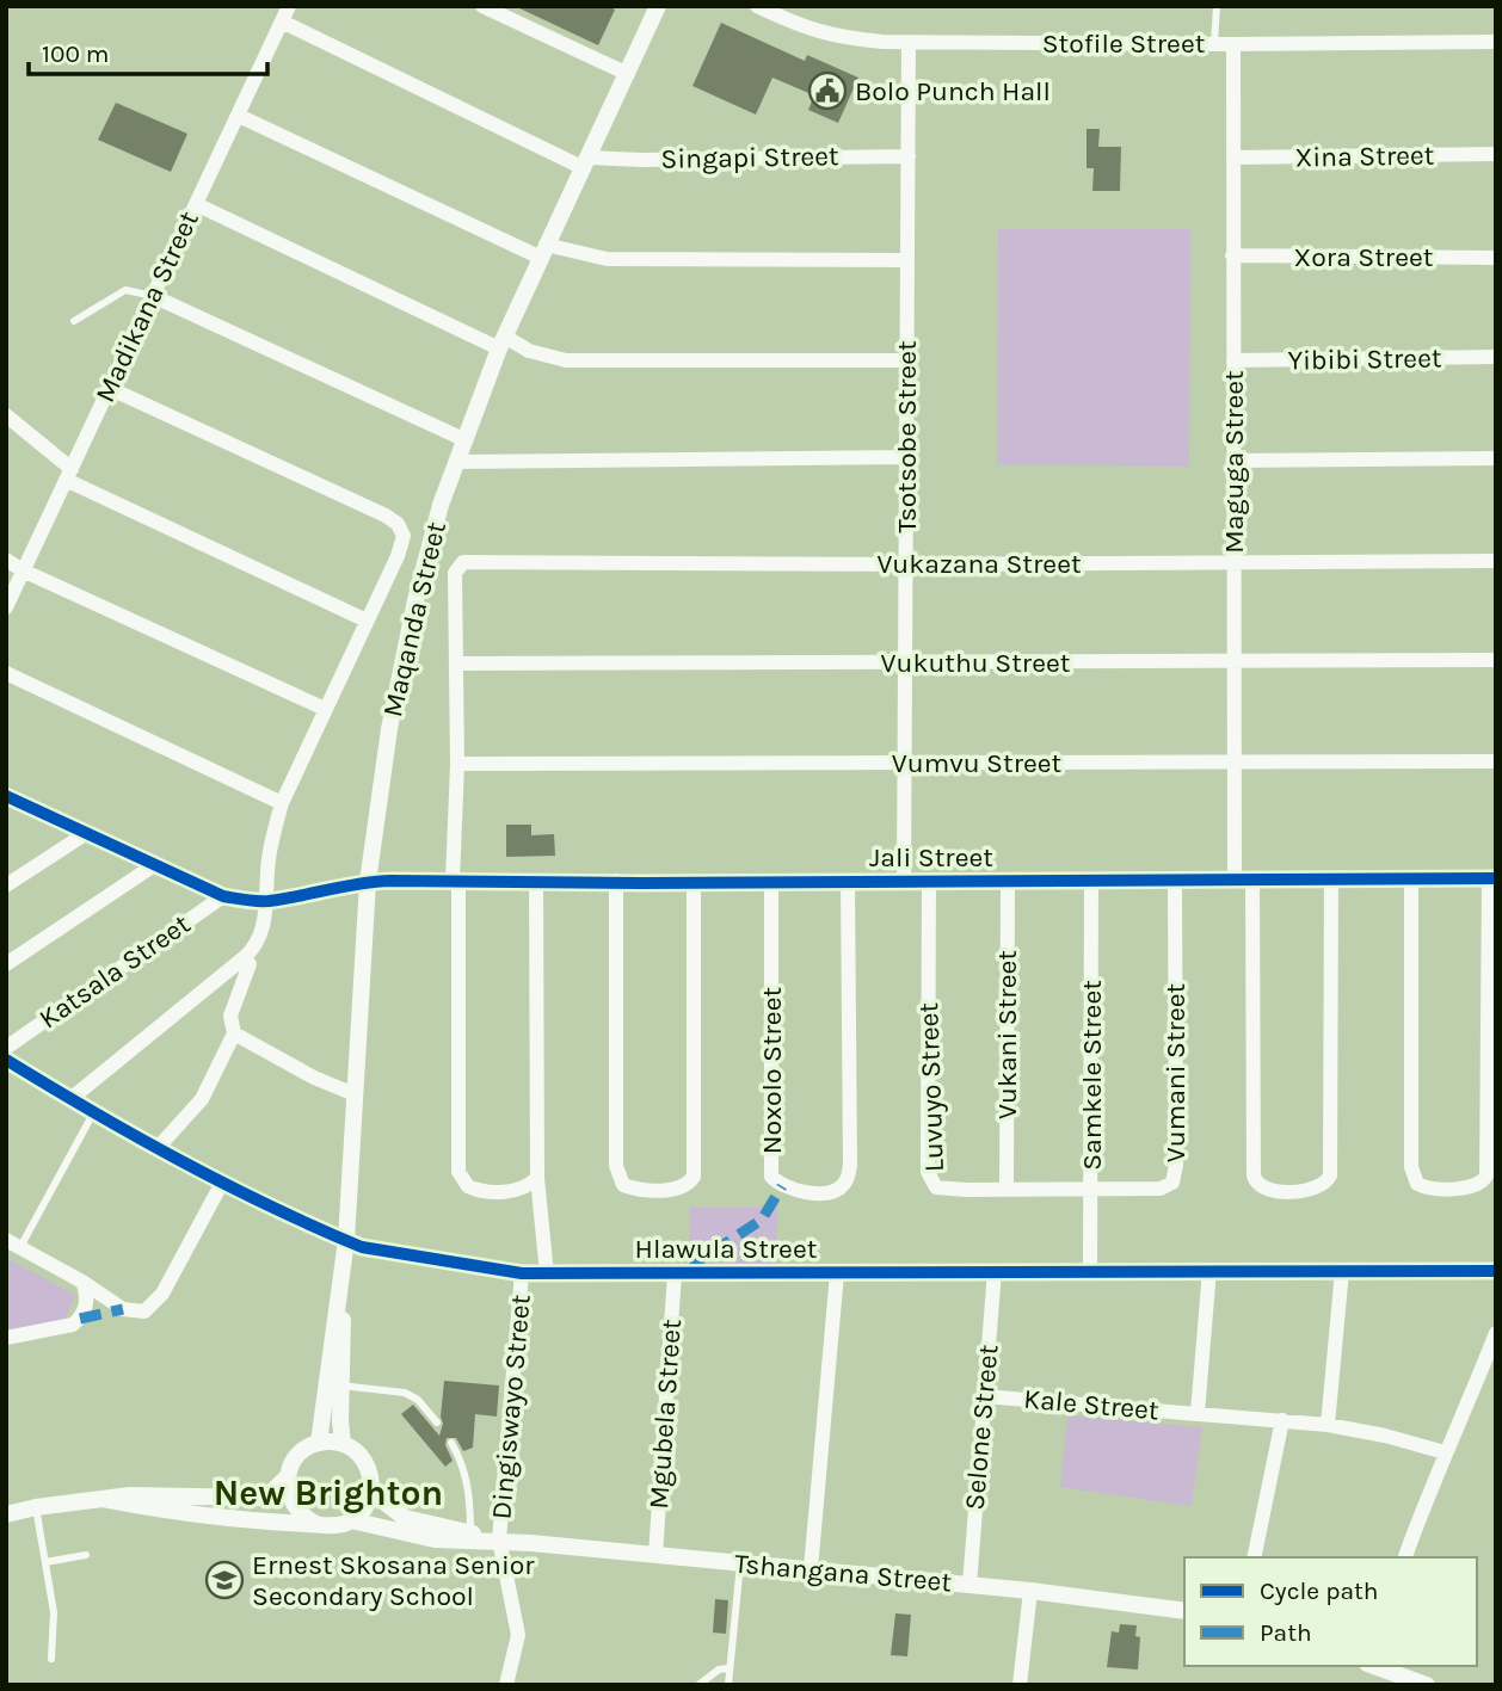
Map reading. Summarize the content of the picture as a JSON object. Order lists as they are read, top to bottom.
{
  "streets": {
    "street": [
      "Stofile Street",
      "Xina Street",
      "Singapi Street",
      "Xora Street",
      "Madikana Street",
      "Yibibi Street",
      "Tsotsobe Street",
      "Maguga Street",
      "Vukazana Street",
      "Maqanda Street",
      "Vukuthu Street",
      "Vumvu Street",
      "Jali Street",
      "Katsala Street",
      "Vukani Street",
      "Noxolo Street",
      "Vumani Street",
      "Samkele Street",
      "Luvuyo Street",
      "Hlawula Street",
      "Kale Street",
      "Dingiswayo Street",
      "Mgubela Street",
      "Selone Street",
      "Tshangana Street"
    ]
  },
  "crossings": [
    ["Stofile Street", "Tsotsobe Street"],
    ["Stofile Street", "Maguga Street"],
    ["Xina Street", "Maguga Street"],
    ["Singapi Street", "Tsotsobe Street"],
    ["Singapi Street", "Maqanda Street"],
    ["Xora Street", "Maguga Street"],
    ["Yibibi Street", "Maguga Street"],
    ["Tsotsobe Street", "Vukazana Street"],
    ["Tsotsobe Street", "Vukuthu Street"],
    ["Tsotsobe Street", "Vumvu Street"],
    ["Tsotsobe Street", "Jali Street"],
    ["Maguga Street", "Vukazana Street"],
    ["Maguga Street", "Vukuthu Street"],
    ["Maguga Street", "Vumvu Street"],
    ["Maguga Street", "Jali Street"],
    ["Vukazana Street", "Vukuthu Street"],
    ["Maqanda Street", "Jali Street"],
    ["Maqanda Street", "Hlawula Street"],
    ["Maqanda Street", "Tshangana Street"],
    ["Jali Street", "Katsala Street"],
    ["Jali Street", "Vukani Street"],
    ["Jali Street", "Noxolo Street"],
    ["Jali Street", "Vumani Street"],
    ["Jali Street", "Samkele Street"],
    ["Jali Street", "Luvuyo Street"],
    ["Vukani Street", "Luvuyo Street"],
    ["Vumani Street", "Samkele Street"],
    ["Vumani Street", "Luvuyo Street"],
    ["Samkele Street", "Luvuyo Street"],
    ["Samkele Street", "Hlawula Street"],
    ["Hlawula Street", "Kale Street"],
    ["Hlawula Street", "Dingiswayo Street"],
    ["Hlawula Street", "Mgubela Street"],
    ["Hlawula Street", "Selone Street"],
    ["Kale Street", "Selone Street"],
    ["Dingiswayo Street", "Tshangana Street"],
    ["Mgubela Street", "Tshangana Street"],
    ["Selone Street", "Tshangana Street"]
  ],
  "districts": ["New Brighton"],
  "places": {
    "public building": ["Bolo Punch Hall"],
    "school or university": ["Ernest Skosana Senior Secondary School"]
  },
  "legend": ["Cycle path", "Path"],
  "scale_bar": "100 m"
}
